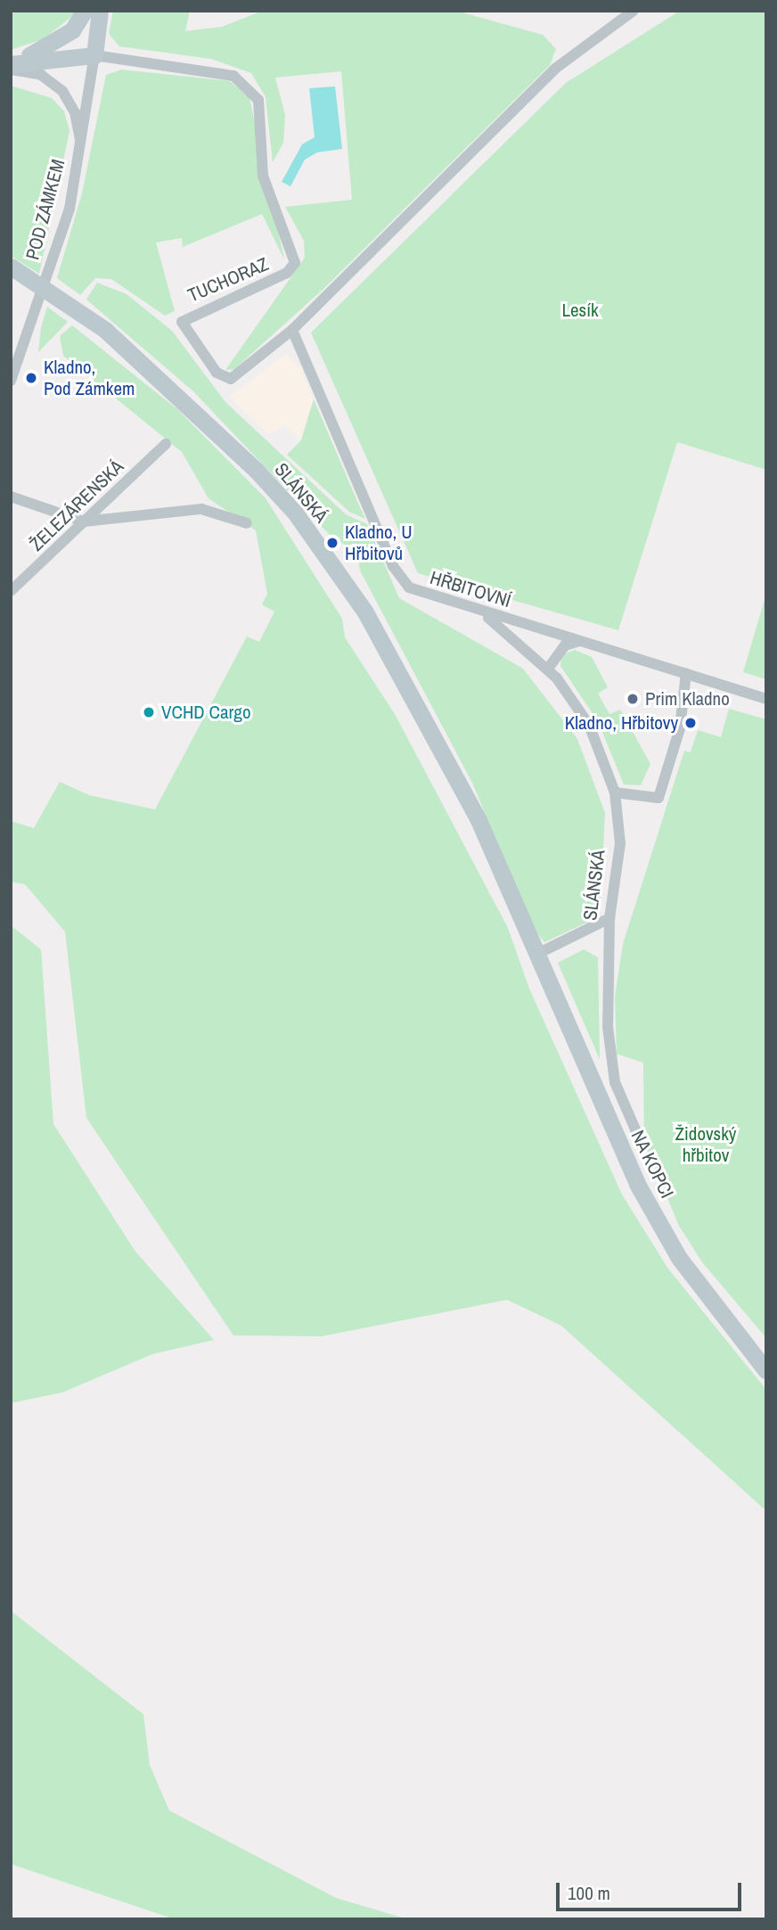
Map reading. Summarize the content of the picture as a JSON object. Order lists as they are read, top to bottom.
{
  "streets": {
    "main road": ["POD ZÁMKEM", "SLÁNSKÁ", "NA KOPCI"],
    "street": ["TUCHORAZ", "ŽELEZÁRENSKÁ", "HŘBITOVNÍ"]
  },
  "crossings": [
    ["POD ZÁMKEM", "TUCHORAZ"],
    ["TUCHORAZ", "HŘBITOVNÍ"],
    ["SLÁNSKÁ", "HŘBITOVNÍ"],
    ["SLÁNSKÁ", "NA KOPCI"]
  ],
  "parks": ["Lesík", "Židovský hřbitov"],
  "places": [
    "Kladno, Pod Zámkem",
    "Kladno, U Hřbitovů",
    "Prim Kladno",
    "VCHD Cargo",
    "Kladno, Hřbitovy"
  ],
  "scale_bar": "100 m"
}
